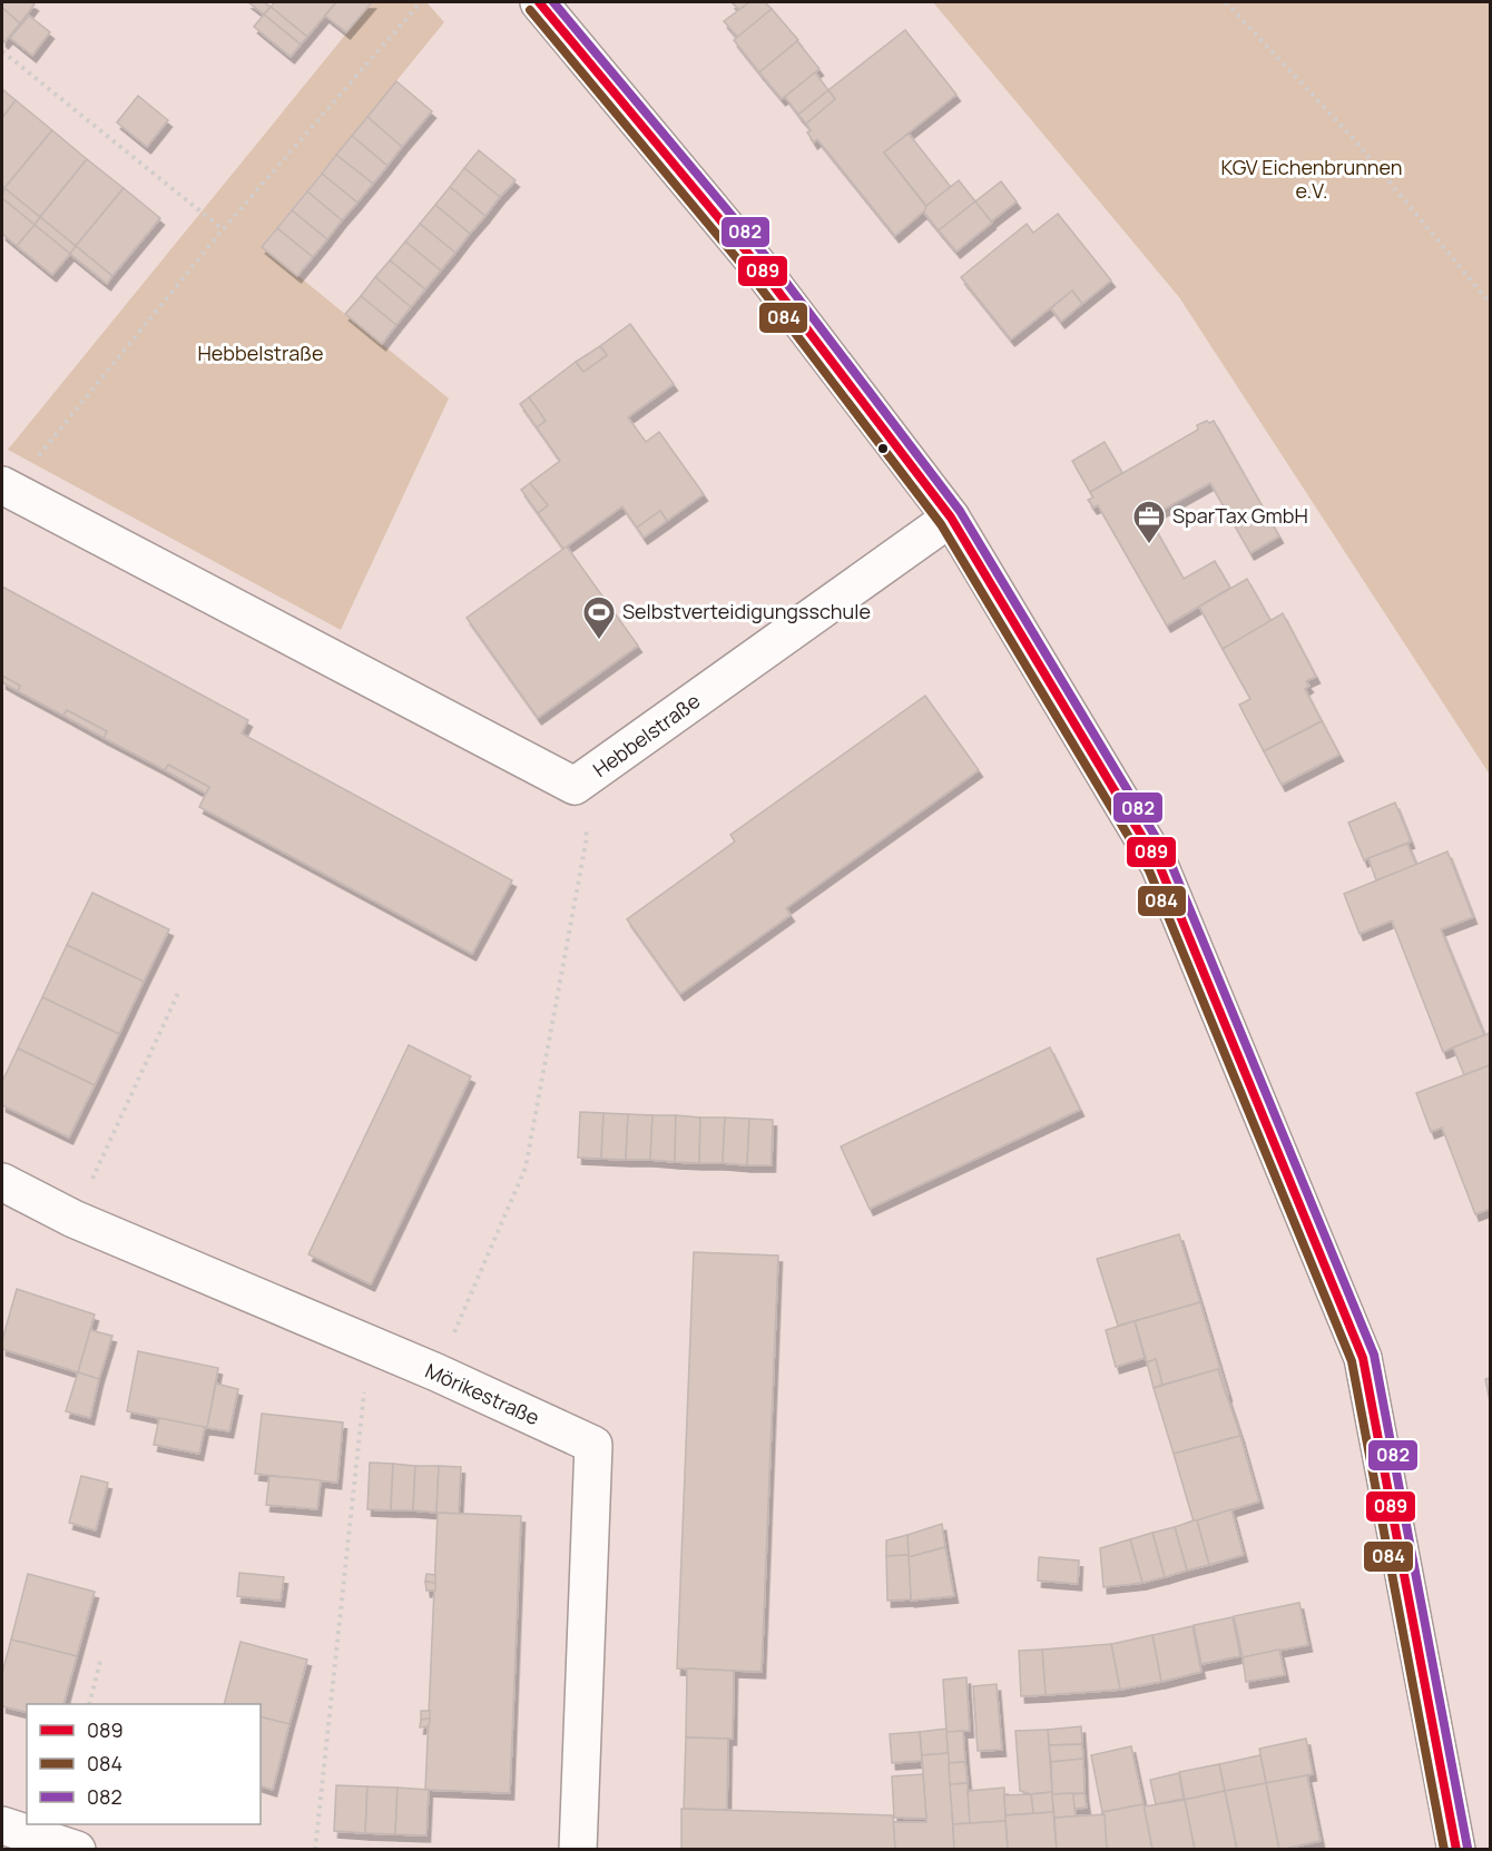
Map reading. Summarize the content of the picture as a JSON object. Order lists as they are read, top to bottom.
{
  "streets": {
    "street": ["Hebbelstraße", "Mörikestraße"]
  },
  "parks": ["KGV Eichenbrunnen e.V.", "Hebbelstraße"],
  "places": {
    "office": ["SparTax GmbH"],
    "sports": ["Selbstverteidigungsschule"]
  },
  "lines": ["transit line 089", "transit line 082", "transit line 084"],
  "legend": ["089", "084", "082"]
}
